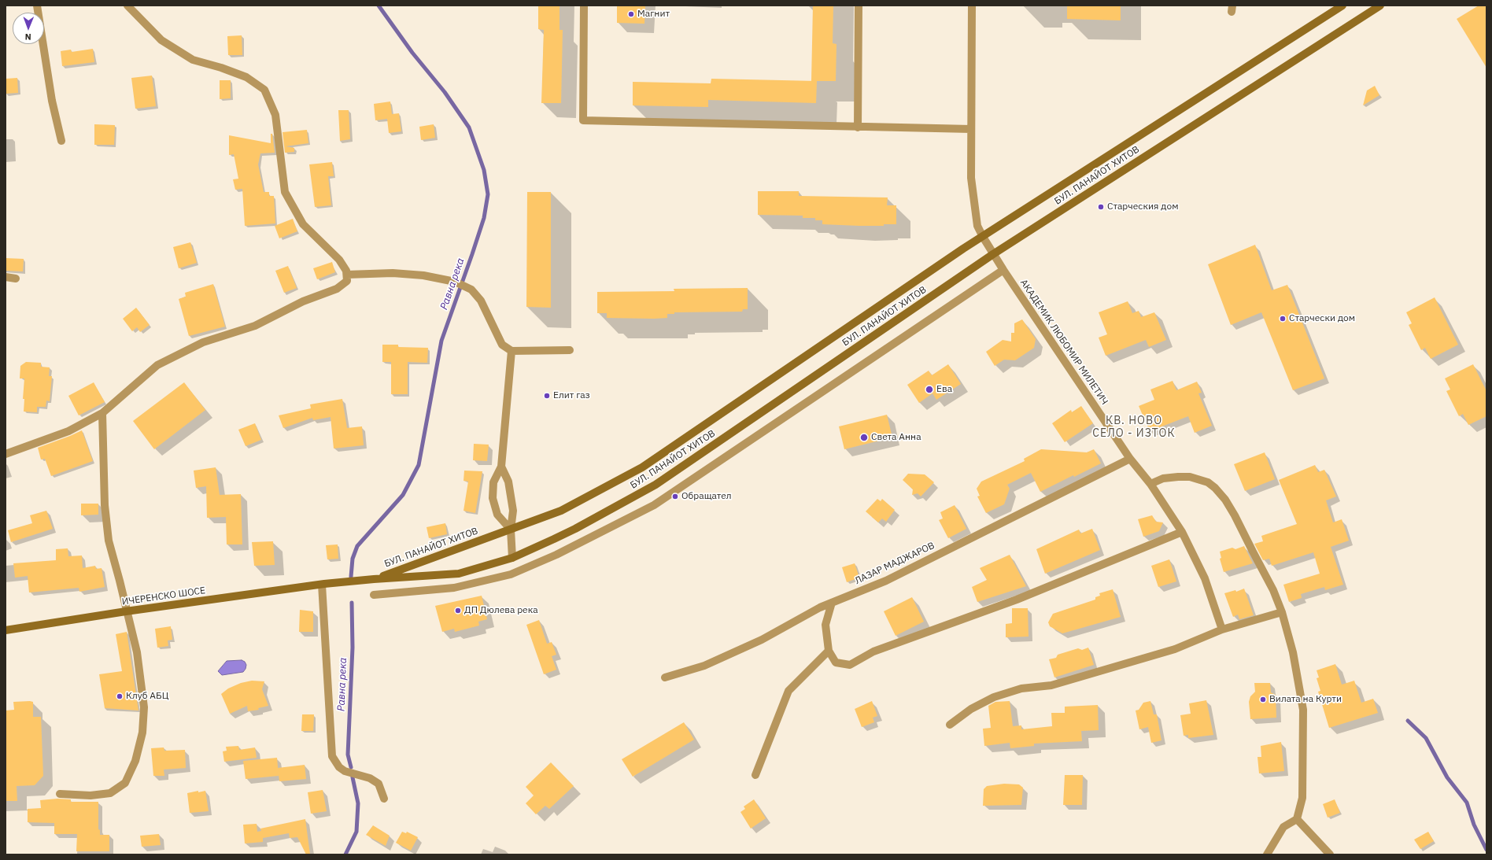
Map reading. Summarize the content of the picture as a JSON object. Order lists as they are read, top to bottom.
{
  "streets": {
    "street": [
      "БУЛ. ПАНАЙОТ ХИТОВ",
      "АКАДЕМИК ЛЮБОМИР МИЛЕТИЧ",
      "ЛАЗАР МАДЖАРОВ",
      "ИЧЕРЕНСКО ШОСЕ"
    ]
  },
  "crossings": [
    ["БУЛ. ПАНАЙОТ ХИТОВ", "АКАДЕМИК ЛЮБОМИР МИЛЕТИЧ"],
    ["БУЛ. ПАНАЙОТ ХИТОВ", "ИЧЕРЕНСКО ШОСЕ"],
    ["АКАДЕМИК ЛЮБОМИР МИЛЕТИЧ", "ЛАЗАР МАДЖАРОВ"]
  ],
  "districts": ["КВ. НОВО СЕЛО - ИЗТОК"],
  "water": ["Равна река"],
  "places": [
    "Магнит",
    "Старческия дом",
    "Старчески дом",
    "Ева",
    "Елит газ",
    "Света Анна",
    "Обращател",
    "ДП Дюлева река",
    "Клуб АБЦ",
    "Вилата на Курти"
  ],
  "north": "bottom"
}
